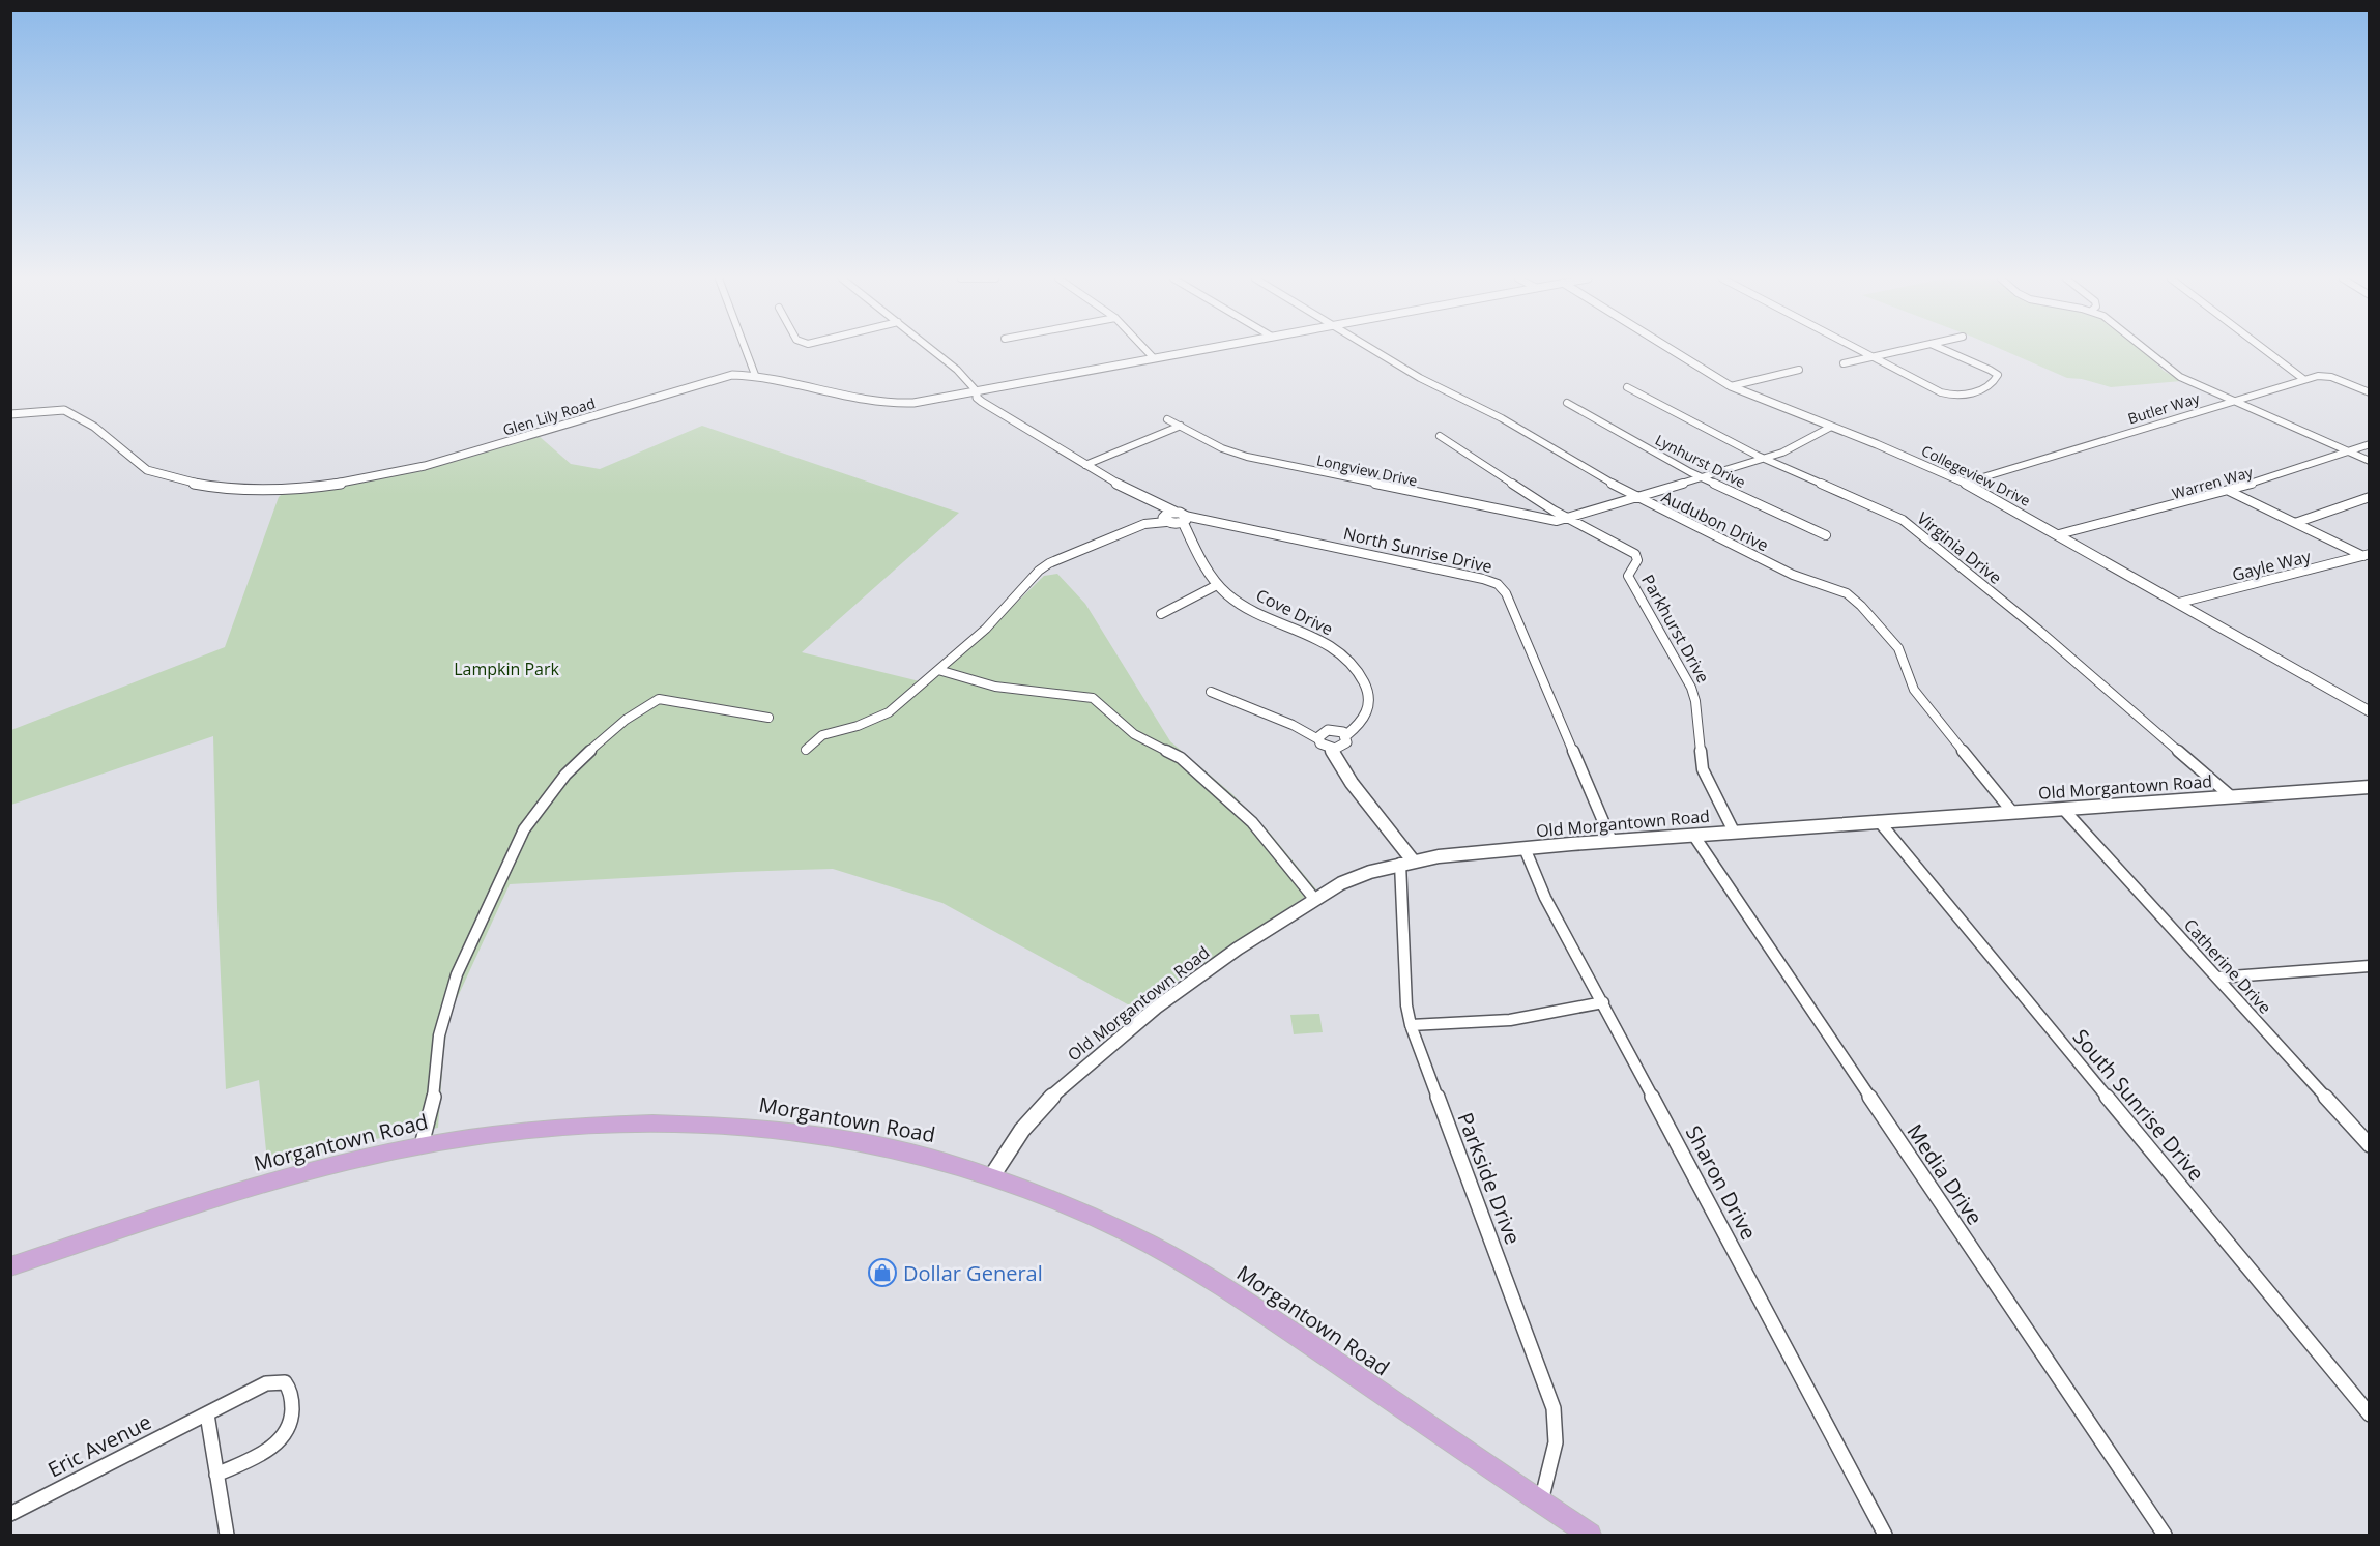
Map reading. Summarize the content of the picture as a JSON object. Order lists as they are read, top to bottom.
{
  "streets": {
    "main road": ["Morgantown Road"],
    "street": [
      "Butler Way",
      "Glen Lily Road",
      "Lynhurst Drive",
      "Longview Drive",
      "Collegeview Drive",
      "Warren Way",
      "Audubon Drive",
      "Virginia Drive",
      "North Sunrise Drive",
      "Gayle Way",
      "Cove Drive",
      "Parkhurst Drive",
      "Old Morgantown Road",
      "Catherine Drive",
      "South Sunrise Drive",
      "Media Drive",
      "Parkside Drive",
      "Sharon Drive",
      "Eric Avenue"
    ]
  },
  "crossings": [
    ["Butler Way", "Collegeview Drive"],
    ["Longview Drive", "Parkhurst Drive"],
    ["Collegeview Drive", "Warren Way"],
    ["Collegeview Drive", "Gayle Way"],
    ["Audubon Drive", "Old Morgantown Road"],
    ["Virginia Drive", "Old Morgantown Road"],
    ["North Sunrise Drive", "Cove Drive"],
    ["North Sunrise Drive", "Old Morgantown Road"],
    ["Parkhurst Drive", "Old Morgantown Road"],
    ["Old Morgantown Road", "Catherine Drive"],
    ["Old Morgantown Road", "South Sunrise Drive"],
    ["Old Morgantown Road", "Morgantown Road"],
    ["Old Morgantown Road", "Media Drive"],
    ["Old Morgantown Road", "Parkside Drive"],
    ["Old Morgantown Road", "Sharon Drive"],
    ["Morgantown Road", "Parkside Drive"]
  ],
  "parks": ["Lampkin Park"],
  "places": {
    "shop": ["Dollar General"]
  }
}
